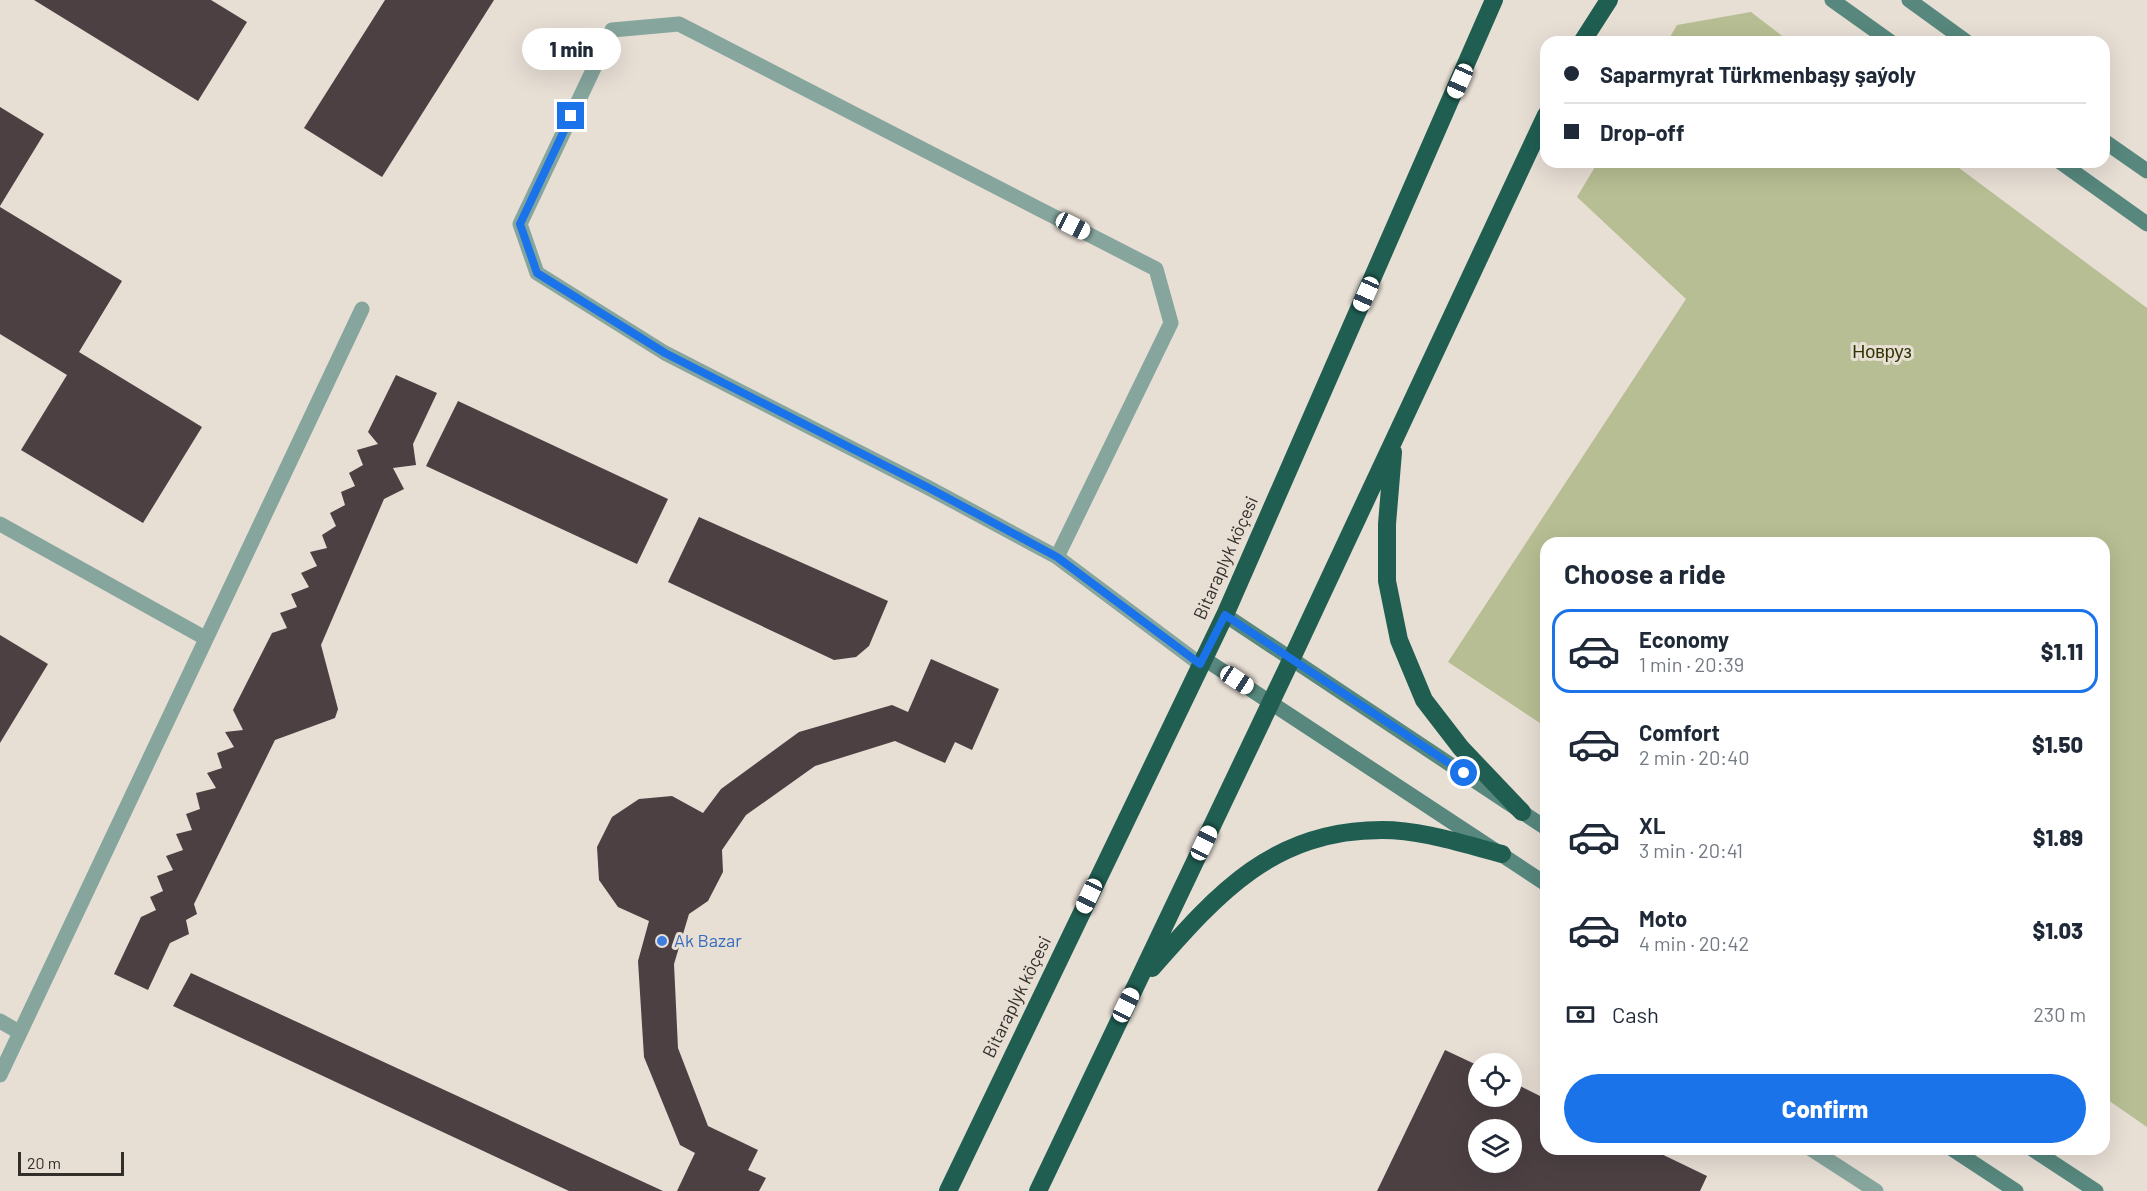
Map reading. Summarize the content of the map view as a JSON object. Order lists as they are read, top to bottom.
{
  "streets": {
    "highway": ["Bitaraplyk köçesi"]
  },
  "parks": ["Новруз"],
  "places": ["Ak Bazar"],
  "scale_bar": "20 m",
  "page": {
    "bubble": "1 min",
    "banner": ["Saparmyrat Türkmenbaşy şaýoly", "Drop-off"],
    "heading": "Choose a ride",
    "list": [
      {
        "name": "Economy",
        "note": "1 min · 20:39",
        "value": "$1.11"
      },
      {
        "name": "Comfort",
        "note": "2 min · 20:40",
        "value": "$1.50"
      },
      {
        "name": "XL",
        "note": "3 min · 20:41",
        "value": "$1.89"
      },
      {
        "name": "Moto",
        "note": "4 min · 20:42",
        "value": "$1.03"
      }
    ],
    "pay": ["Cash", "230 m"],
    "buttons": "Confirm",
    "scale": "20 m"
  }
}
